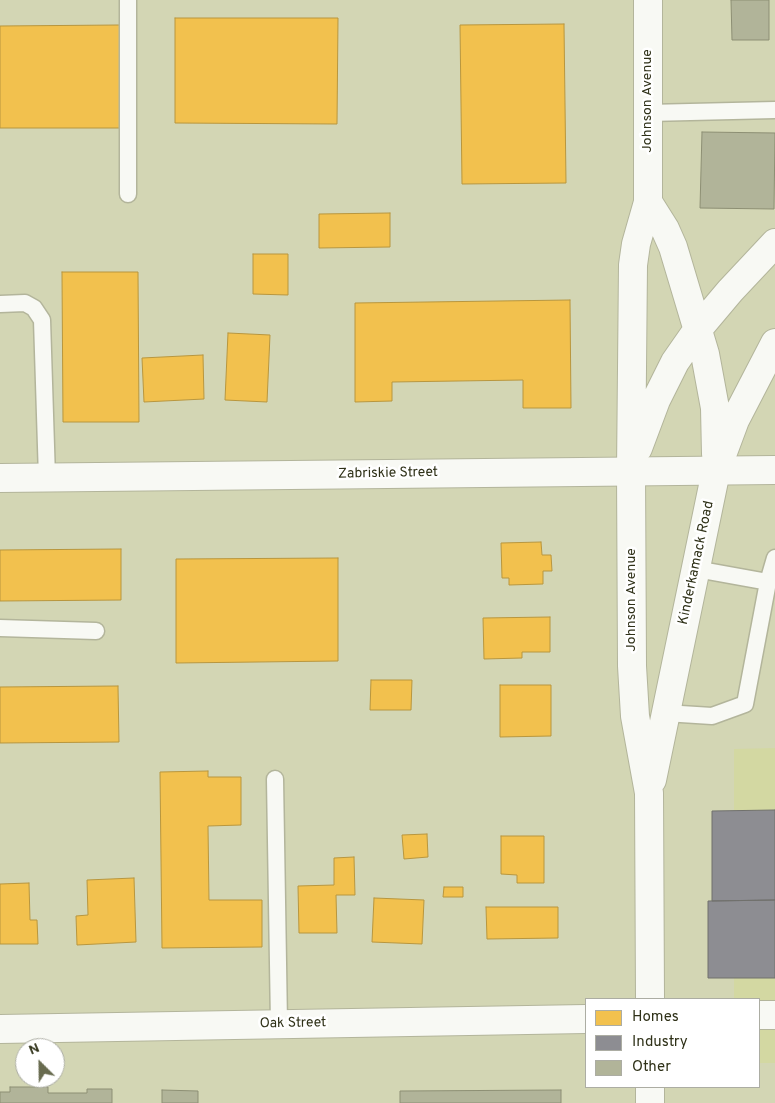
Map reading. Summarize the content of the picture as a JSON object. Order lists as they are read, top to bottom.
{
  "streets": {
    "main road": [
      "Johnson Avenue",
      "Zabriskie Street",
      "Kinderkamack Road",
      "Oak Street"
    ]
  },
  "crossings": [
    ["Johnson Avenue", "Zabriskie Street"],
    ["Johnson Avenue", "Kinderkamack Road"],
    ["Zabriskie Street", "Kinderkamack Road"]
  ],
  "legend": ["Homes", "Industry", "Other"],
  "north": "top left"
}
